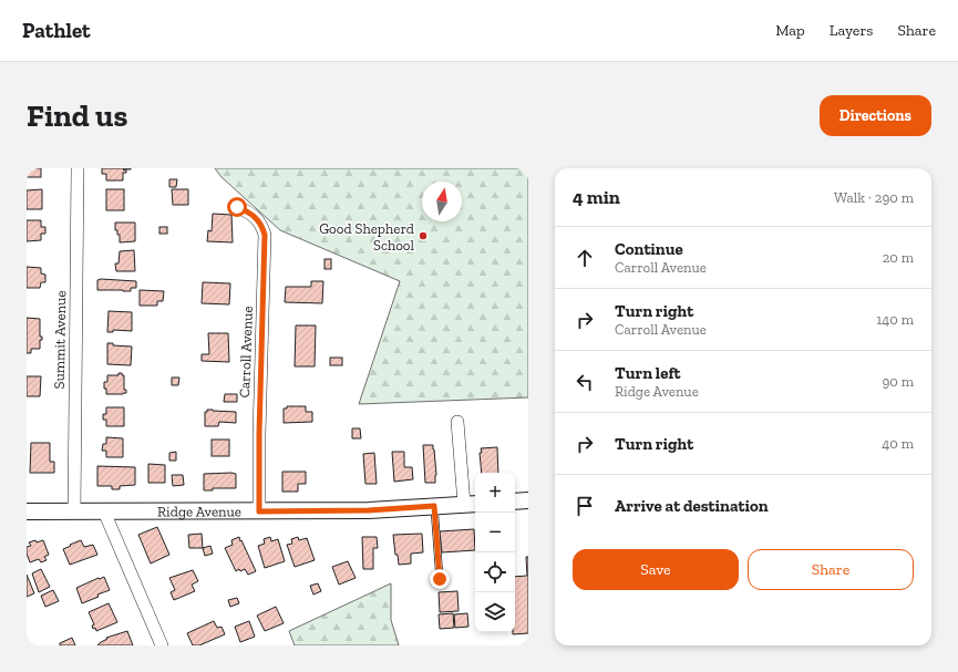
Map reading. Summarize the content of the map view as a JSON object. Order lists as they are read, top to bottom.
{
  "streets": {
    "street": ["Summit Avenue", "Carroll Avenue", "Ridge Avenue"]
  },
  "crossings": [
    ["Summit Avenue", "Ridge Avenue"],
    ["Carroll Avenue", "Ridge Avenue"]
  ],
  "places": ["Good Shepherd School"],
  "north": "top",
  "page": {
    "header": "Pathlet",
    "nav": ["Map", "Layers", "Share"],
    "buttons": [
      "Directions",
      ["Save", "Share"]
    ],
    "title": "Find us",
    "heading": ["4 min", "Walk · 290 m"],
    "list": [
      ["Continue", "Carroll Avenue", "20 m"],
      ["Turn right", "Carroll Avenue", "140 m"],
      ["Turn left", "Ridge Avenue", "90 m"],
      ["Turn right", "40 m"],
      "Arrive at destination"
    ],
    "map_buttons": ["+", "−"]
  }
}
